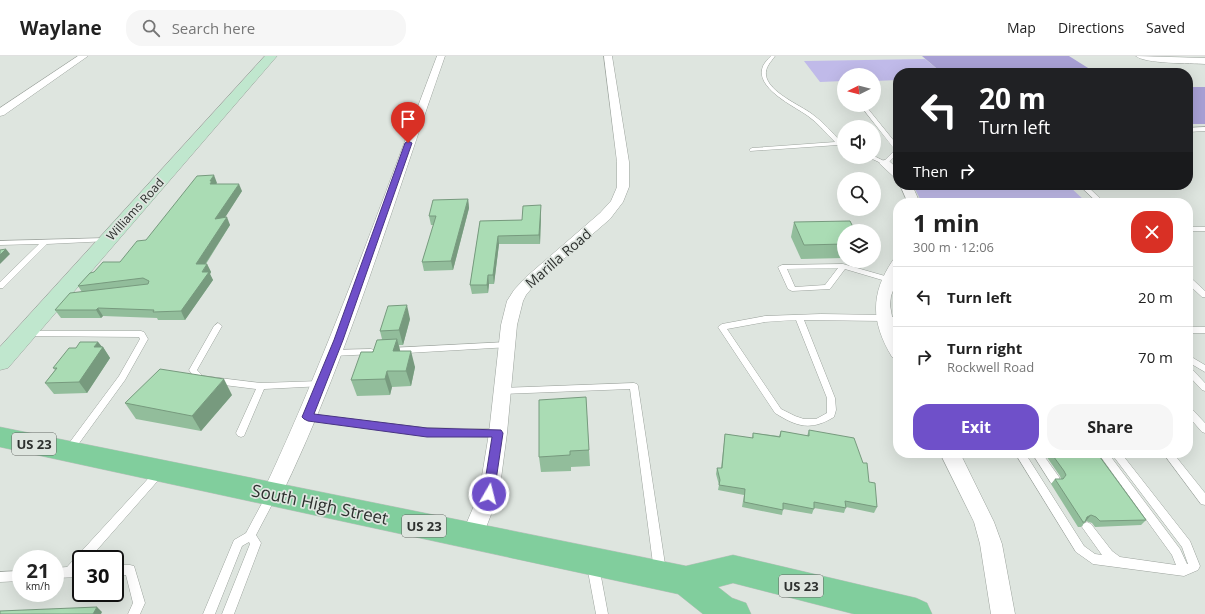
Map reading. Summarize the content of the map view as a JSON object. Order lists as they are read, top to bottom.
{
  "streets": {
    "main road": ["Williams Road", "US 23", "South High Street"],
    "street": ["Marilla Road"]
  },
  "crossings": [
    ["Marilla Road", "South High Street"]
  ],
  "north": "left",
  "page": {
    "header": "Waylane",
    "search": "Search here",
    "nav": ["Map", "Directions", "Saved"],
    "turn": ["20 m", "Turn left"],
    "then": "Then",
    "heading": ["1 min", "300 m · 12:06"],
    "list": [
      {
        "name": "Turn left",
        "value": "20 m"
      },
      {
        "name": "Turn right",
        "note": "Rockwell Road",
        "value": "70 m"
      }
    ],
    "buttons": ["Exit", "Share"],
    "speed": "21 km/h",
    "limit": "30"
  }
}
